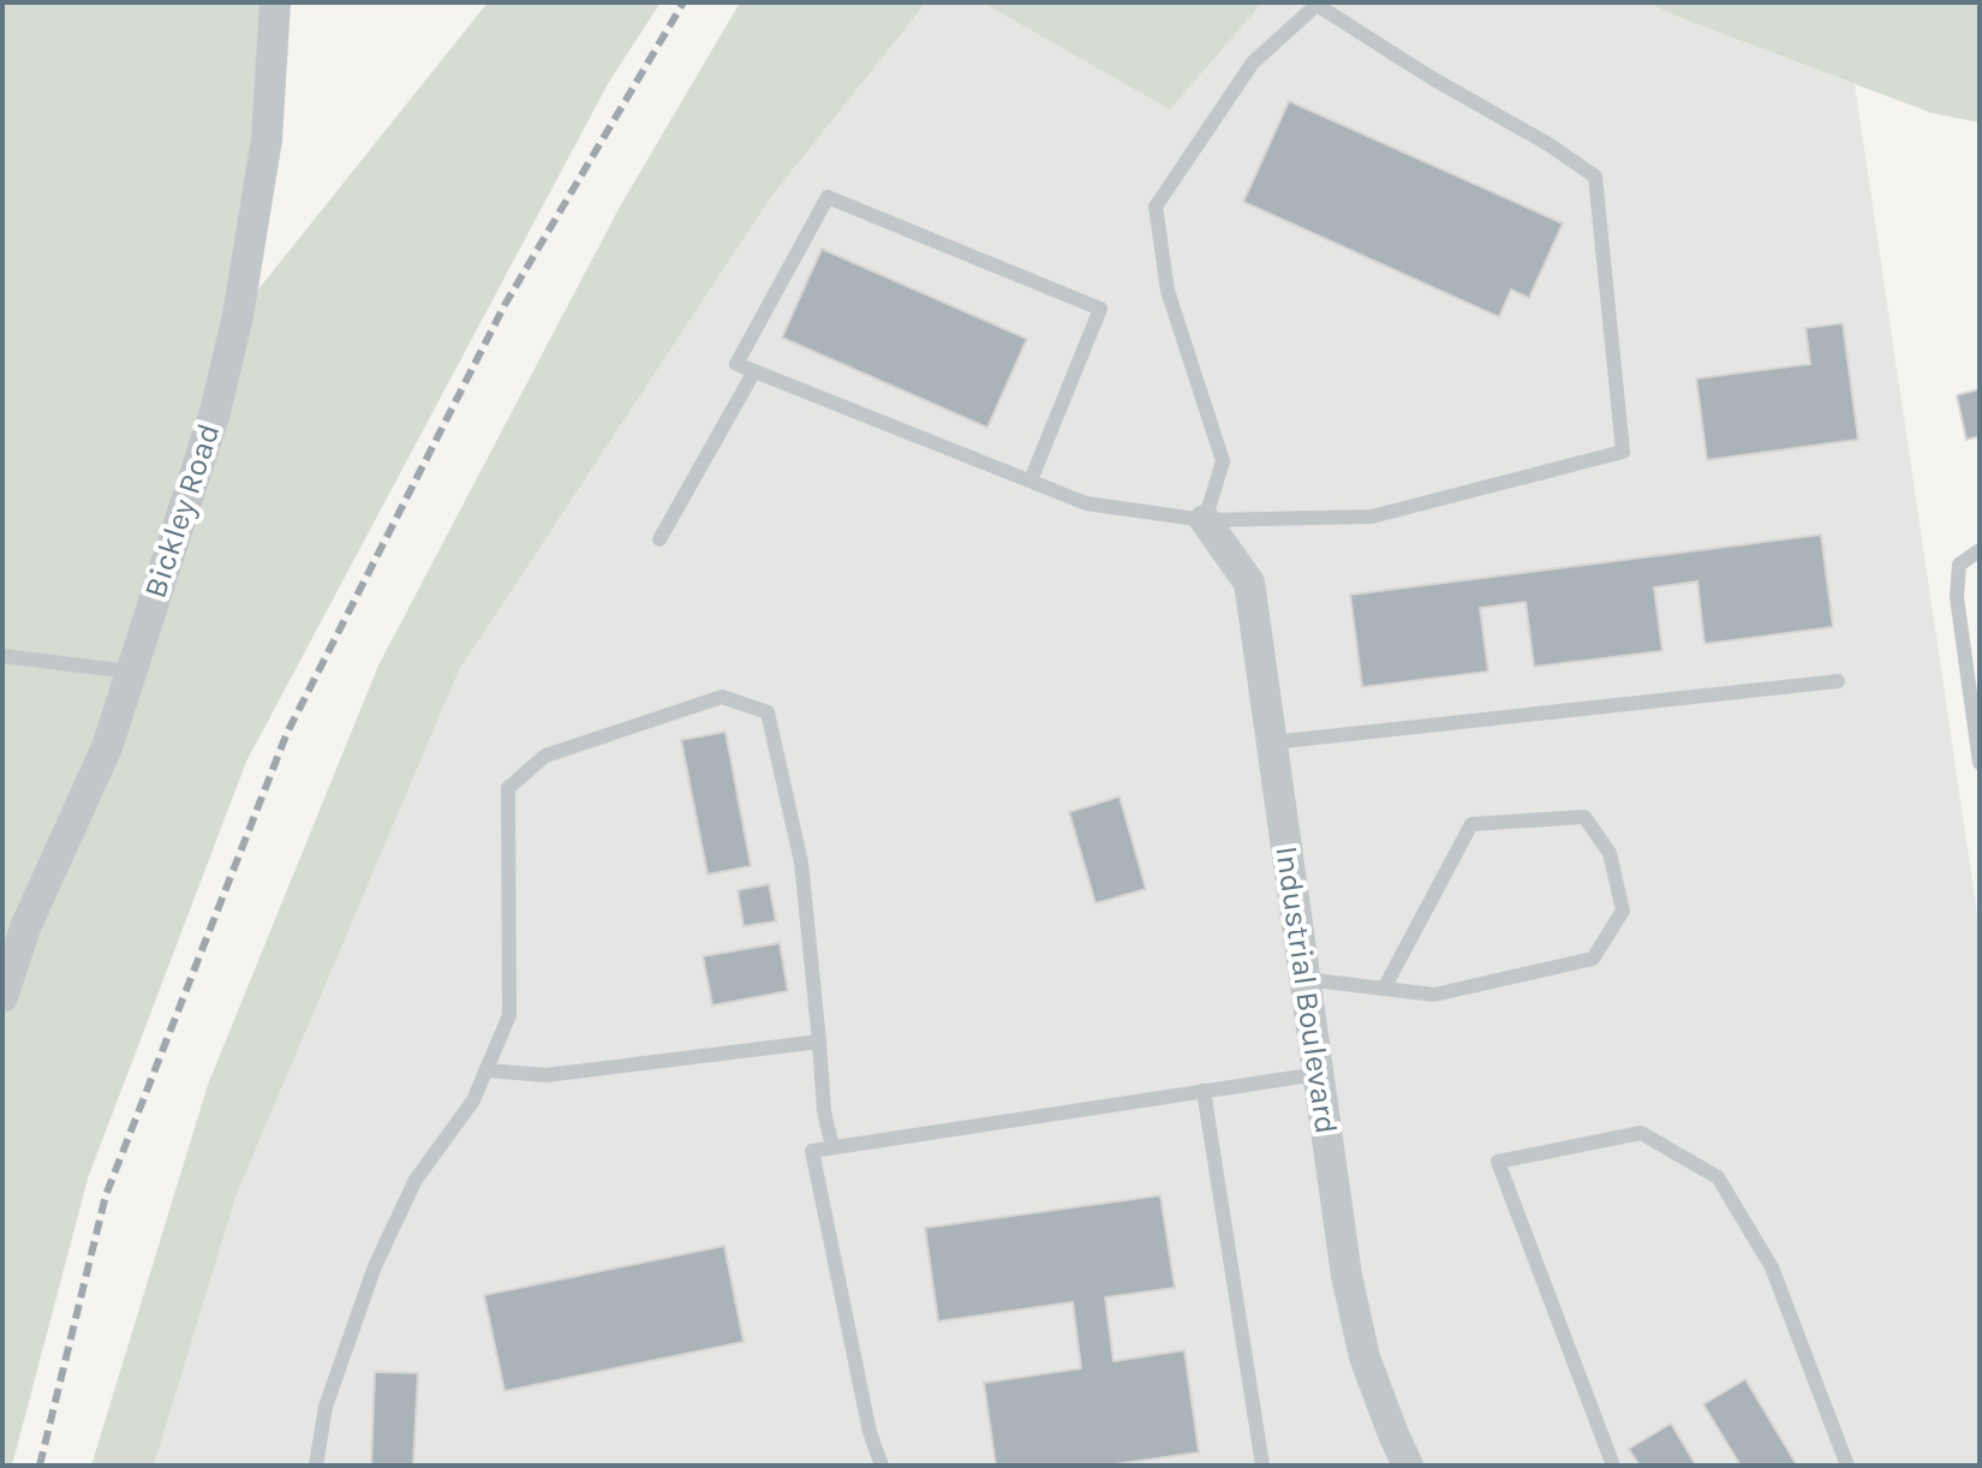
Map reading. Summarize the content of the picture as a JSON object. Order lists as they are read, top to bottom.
{
  "streets": {
    "street": ["Bickley Road", "Industrial Boulevard"]
  }
}
